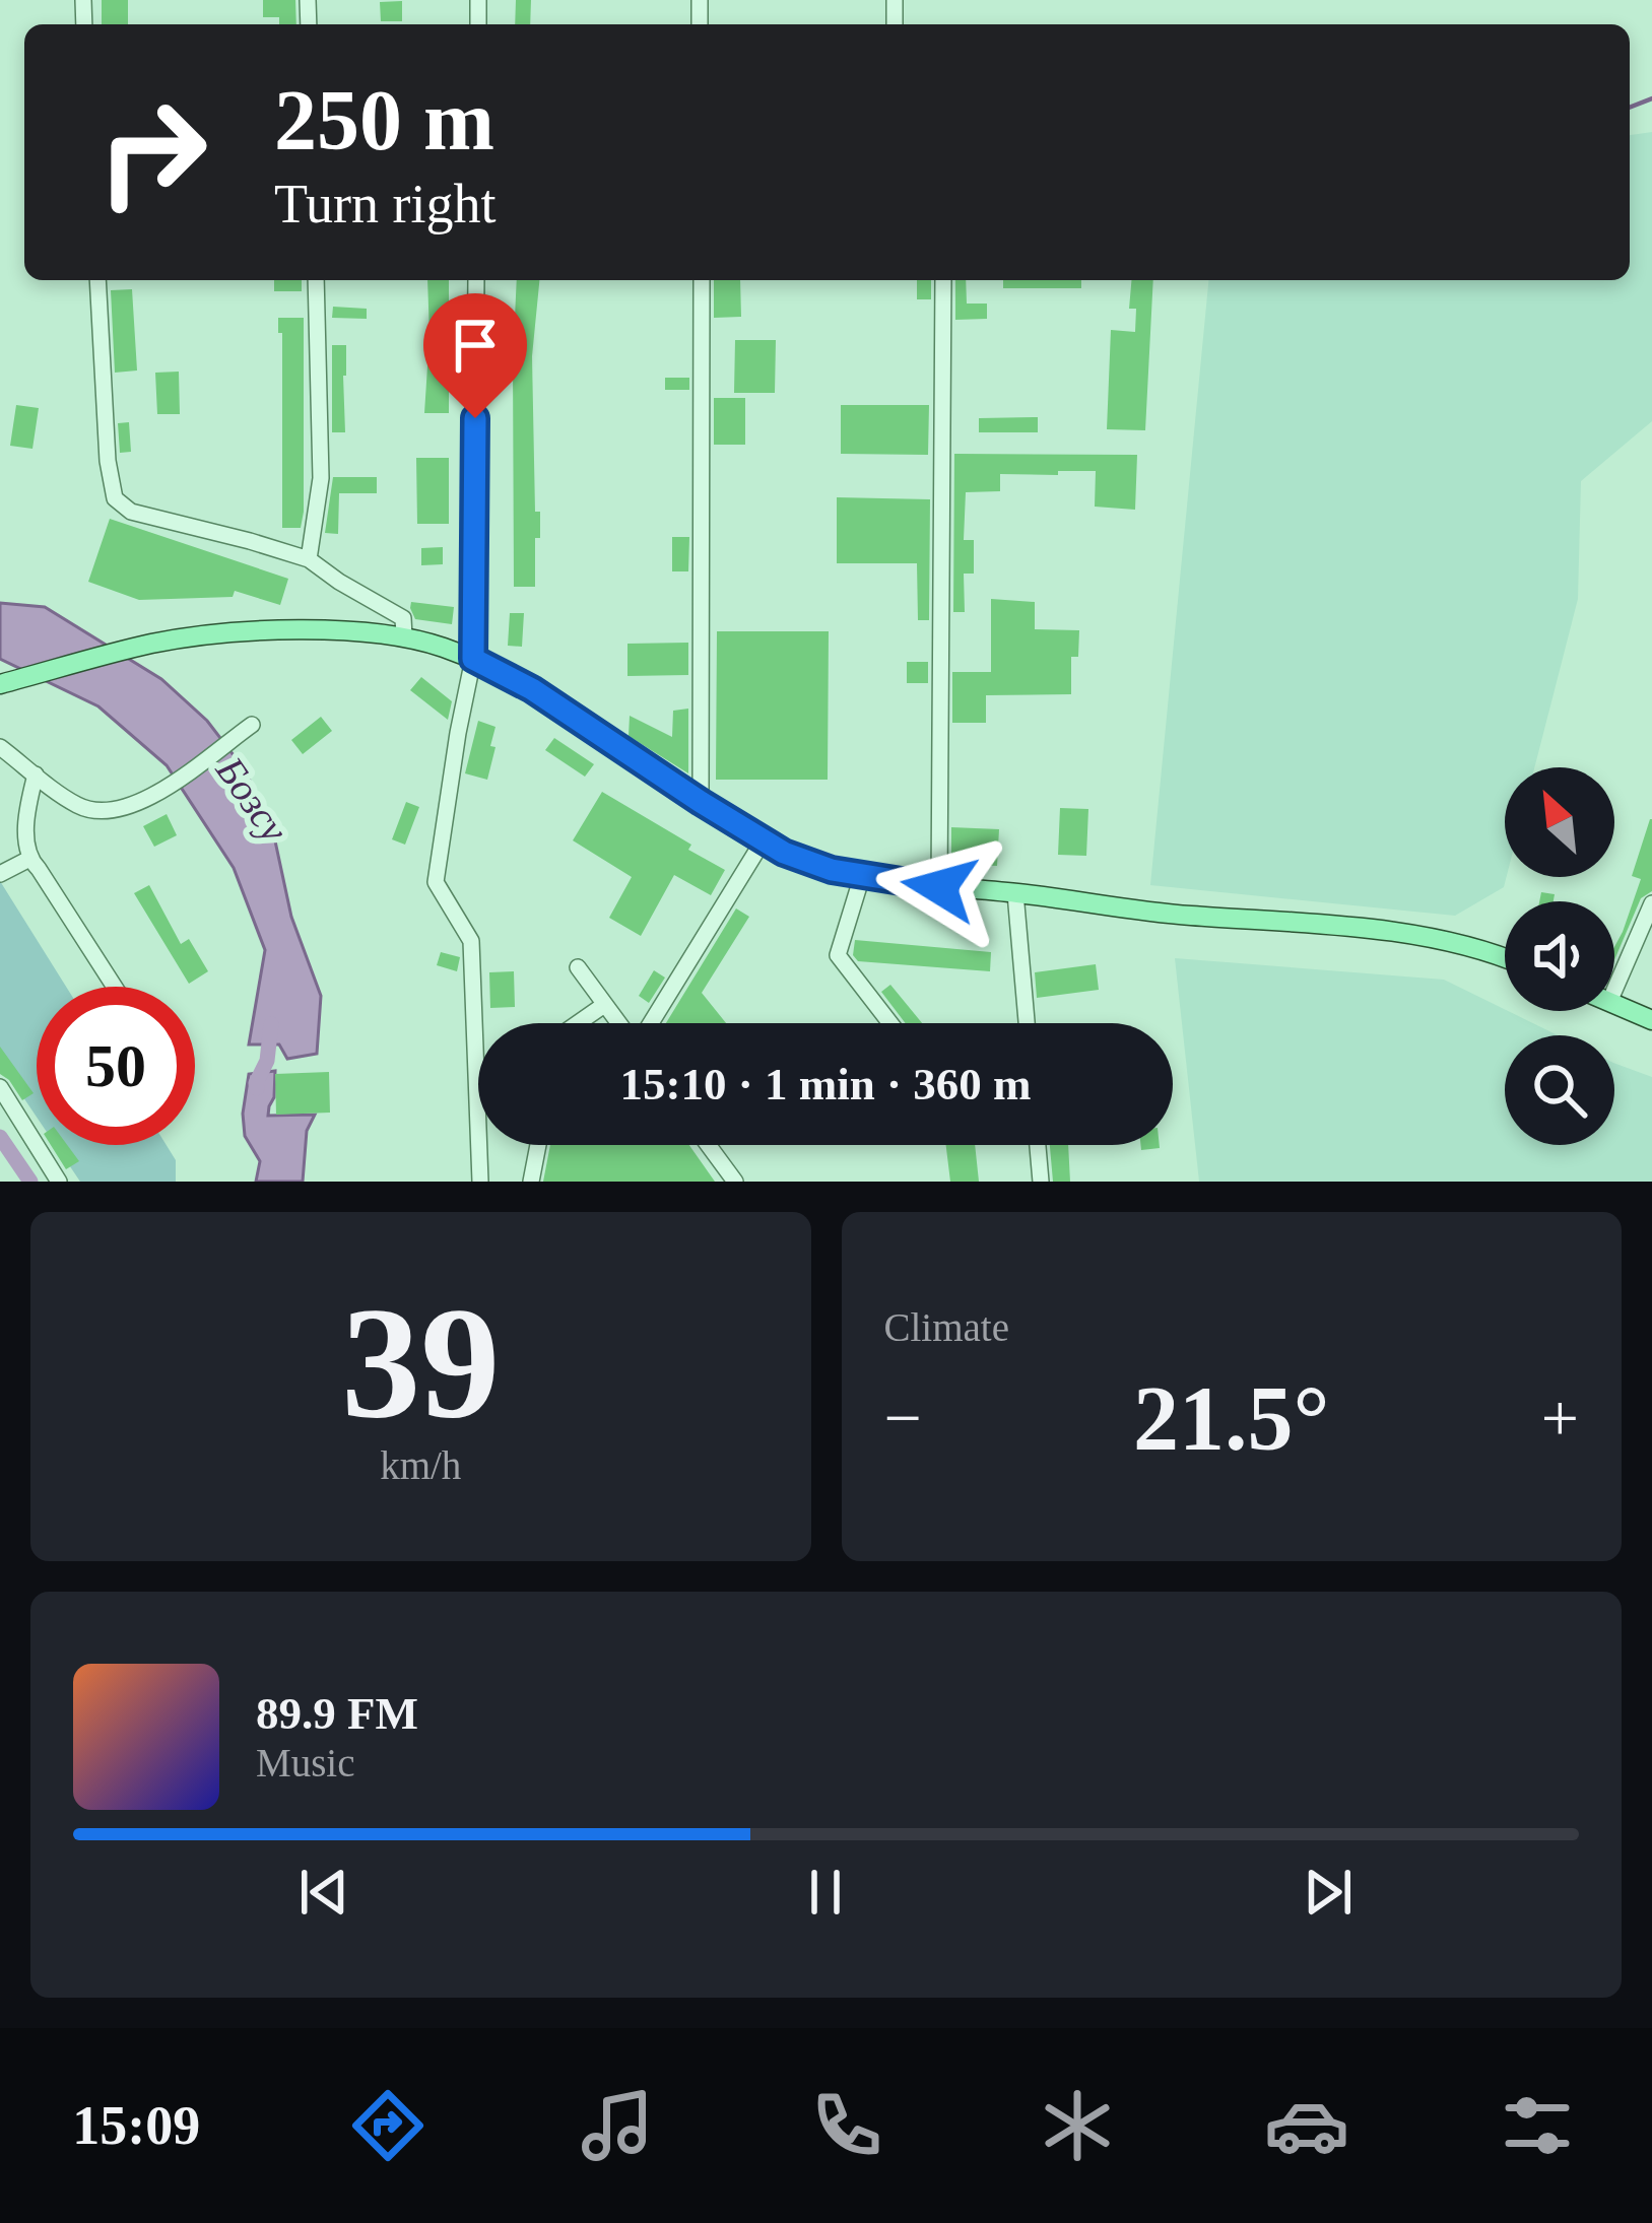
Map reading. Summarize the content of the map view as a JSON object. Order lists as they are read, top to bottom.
{
  "water": ["Бозсу"],
  "north": "top left",
  "page": {
    "turn": ["250 m", "Turn right"],
    "limit": "50",
    "trip": "15:10 · 1 min · 360 m",
    "tile": [
      ["39", "km/h"],
      "Climate"
    ],
    "heat": ["−", "21.5°", "+"],
    "song": ["89.9 FM", "Music"],
    "tabs": "15:09"
  }
}
